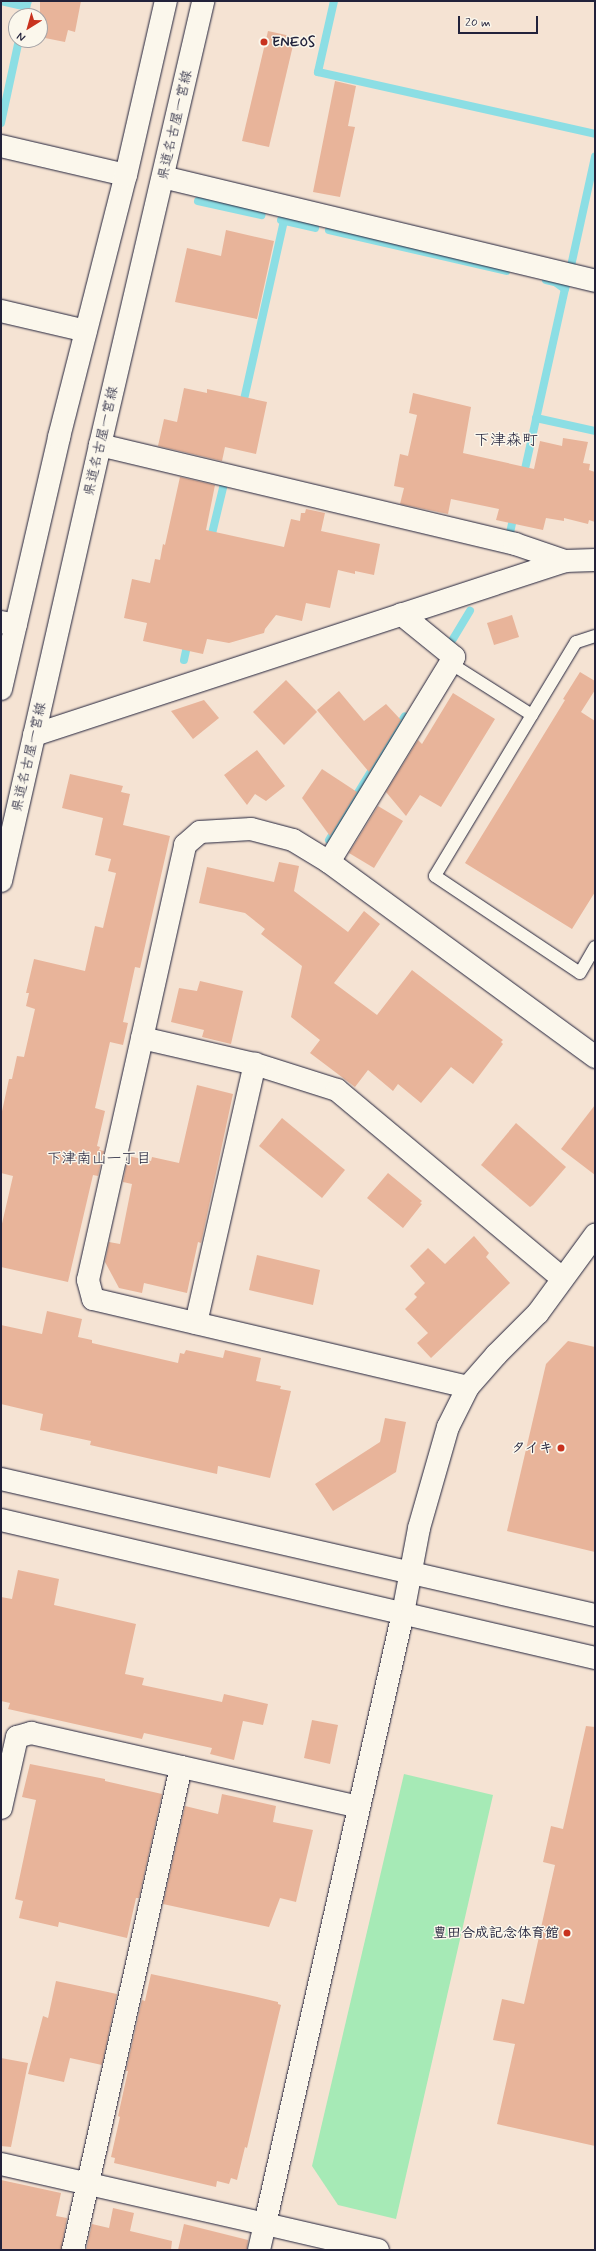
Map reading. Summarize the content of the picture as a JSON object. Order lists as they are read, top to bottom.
{
  "streets": {
    "street": ["県道名古屋一宮線"]
  },
  "districts": ["下津森町", "下津南山一丁目"],
  "places": ["ENEOS", "タイキ", "豊田合成記念体育館"],
  "scale_bar": "20 m",
  "north": "bottom left"
}
